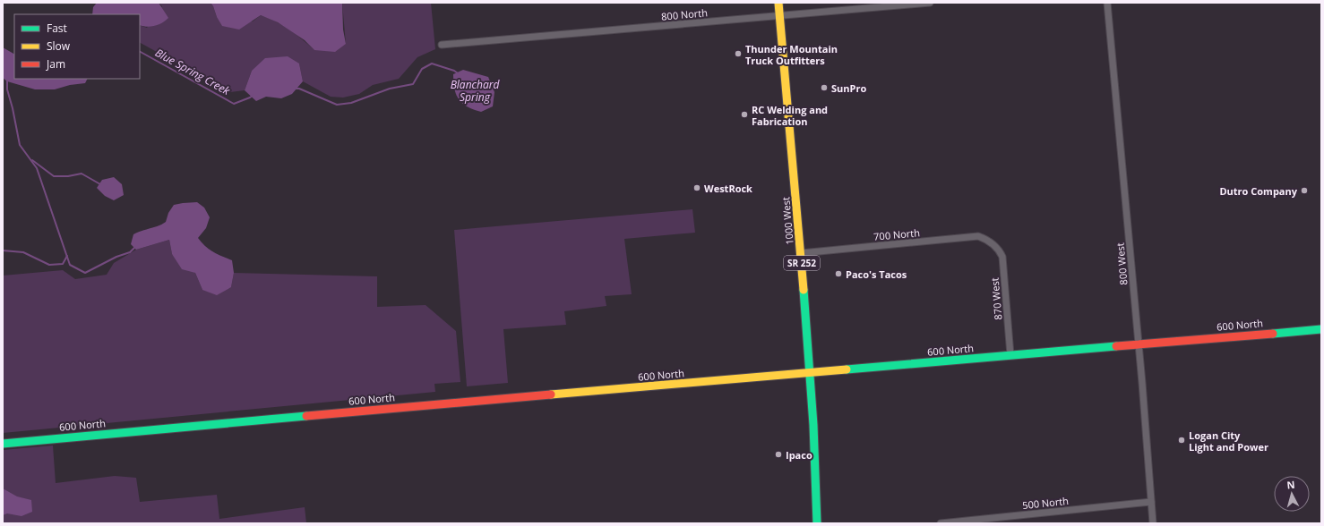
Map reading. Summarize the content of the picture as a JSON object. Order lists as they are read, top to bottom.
{
  "streets": {
    "street": [
      "800 North",
      "1000 West",
      "700 North",
      "SR 252",
      "800 West",
      "870 West",
      "600 North",
      "500 North"
    ]
  },
  "crossings": [
    ["800 North", "1000 West"],
    ["1000 West", "700 North"],
    ["1000 West", "600 North"],
    ["700 North", "870 West"],
    ["800 West", "600 North"],
    ["800 West", "500 North"],
    ["870 West", "600 North"]
  ],
  "water": ["Blue Spring Creek", "Blanchard Spring"],
  "places": [
    "Thunder Mountain Truck Outfitters",
    "SunPro",
    "RC Welding and Fabrication",
    "WestRock",
    "Dutro Company",
    "Paco's Tacos",
    "Logan City Light and Power",
    "Ipaco"
  ],
  "legend": ["Fast", "Slow", "Jam"],
  "north": "top"
}
